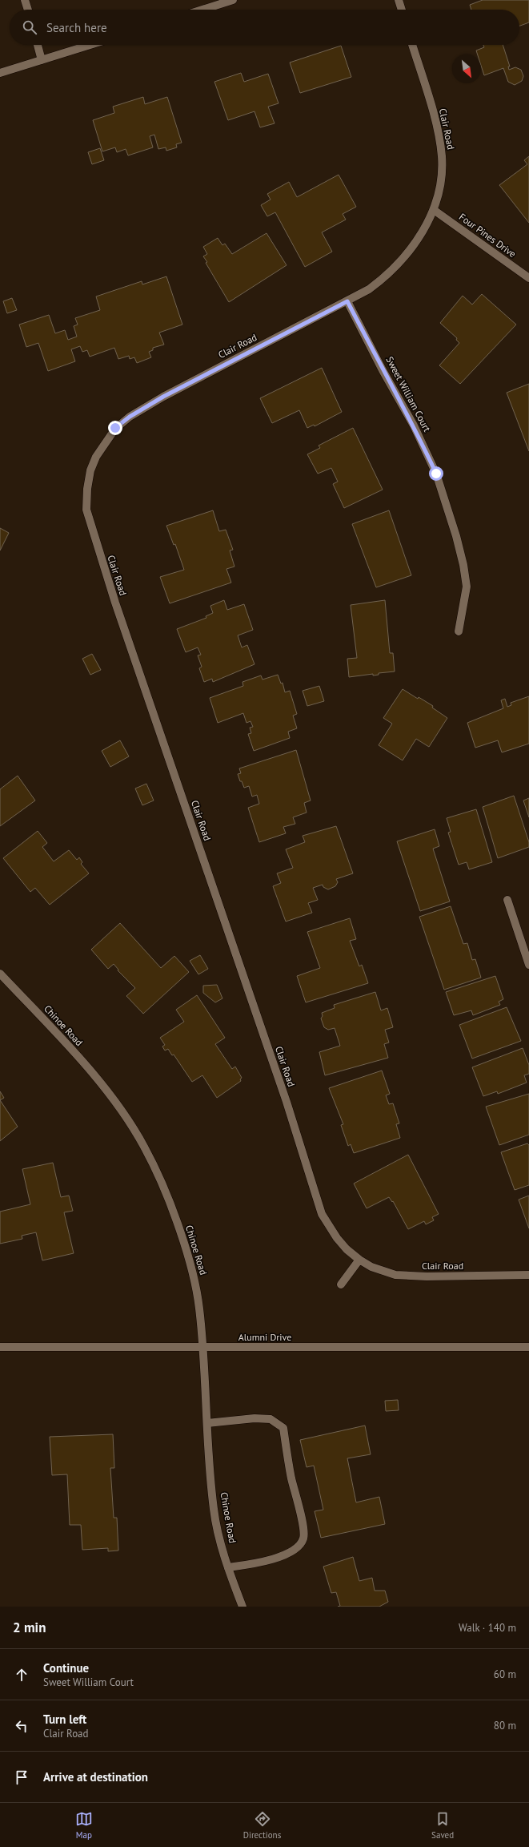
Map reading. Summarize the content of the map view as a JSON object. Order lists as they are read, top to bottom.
{
  "streets": {
    "street": [
      "Clair Road",
      "Four Pines Drive",
      "Sweet William Court",
      "Chinoe Road",
      "Alumni Drive"
    ]
  },
  "crossings": [
    ["Clair Road", "Four Pines Drive"],
    ["Clair Road", "Sweet William Court"],
    ["Chinoe Road", "Alumni Drive"]
  ],
  "north": "bottom right",
  "page": {
    "search": "Search here",
    "heading": ["2 min", "Walk · 140 m"],
    "list": [
      ["Continue", "Sweet William Court", "60 m"],
      ["Turn left", "Clair Road", "80 m"],
      "Arrive at destination"
    ],
    "nav": ["Map", "Directions", "Saved"]
  }
}
